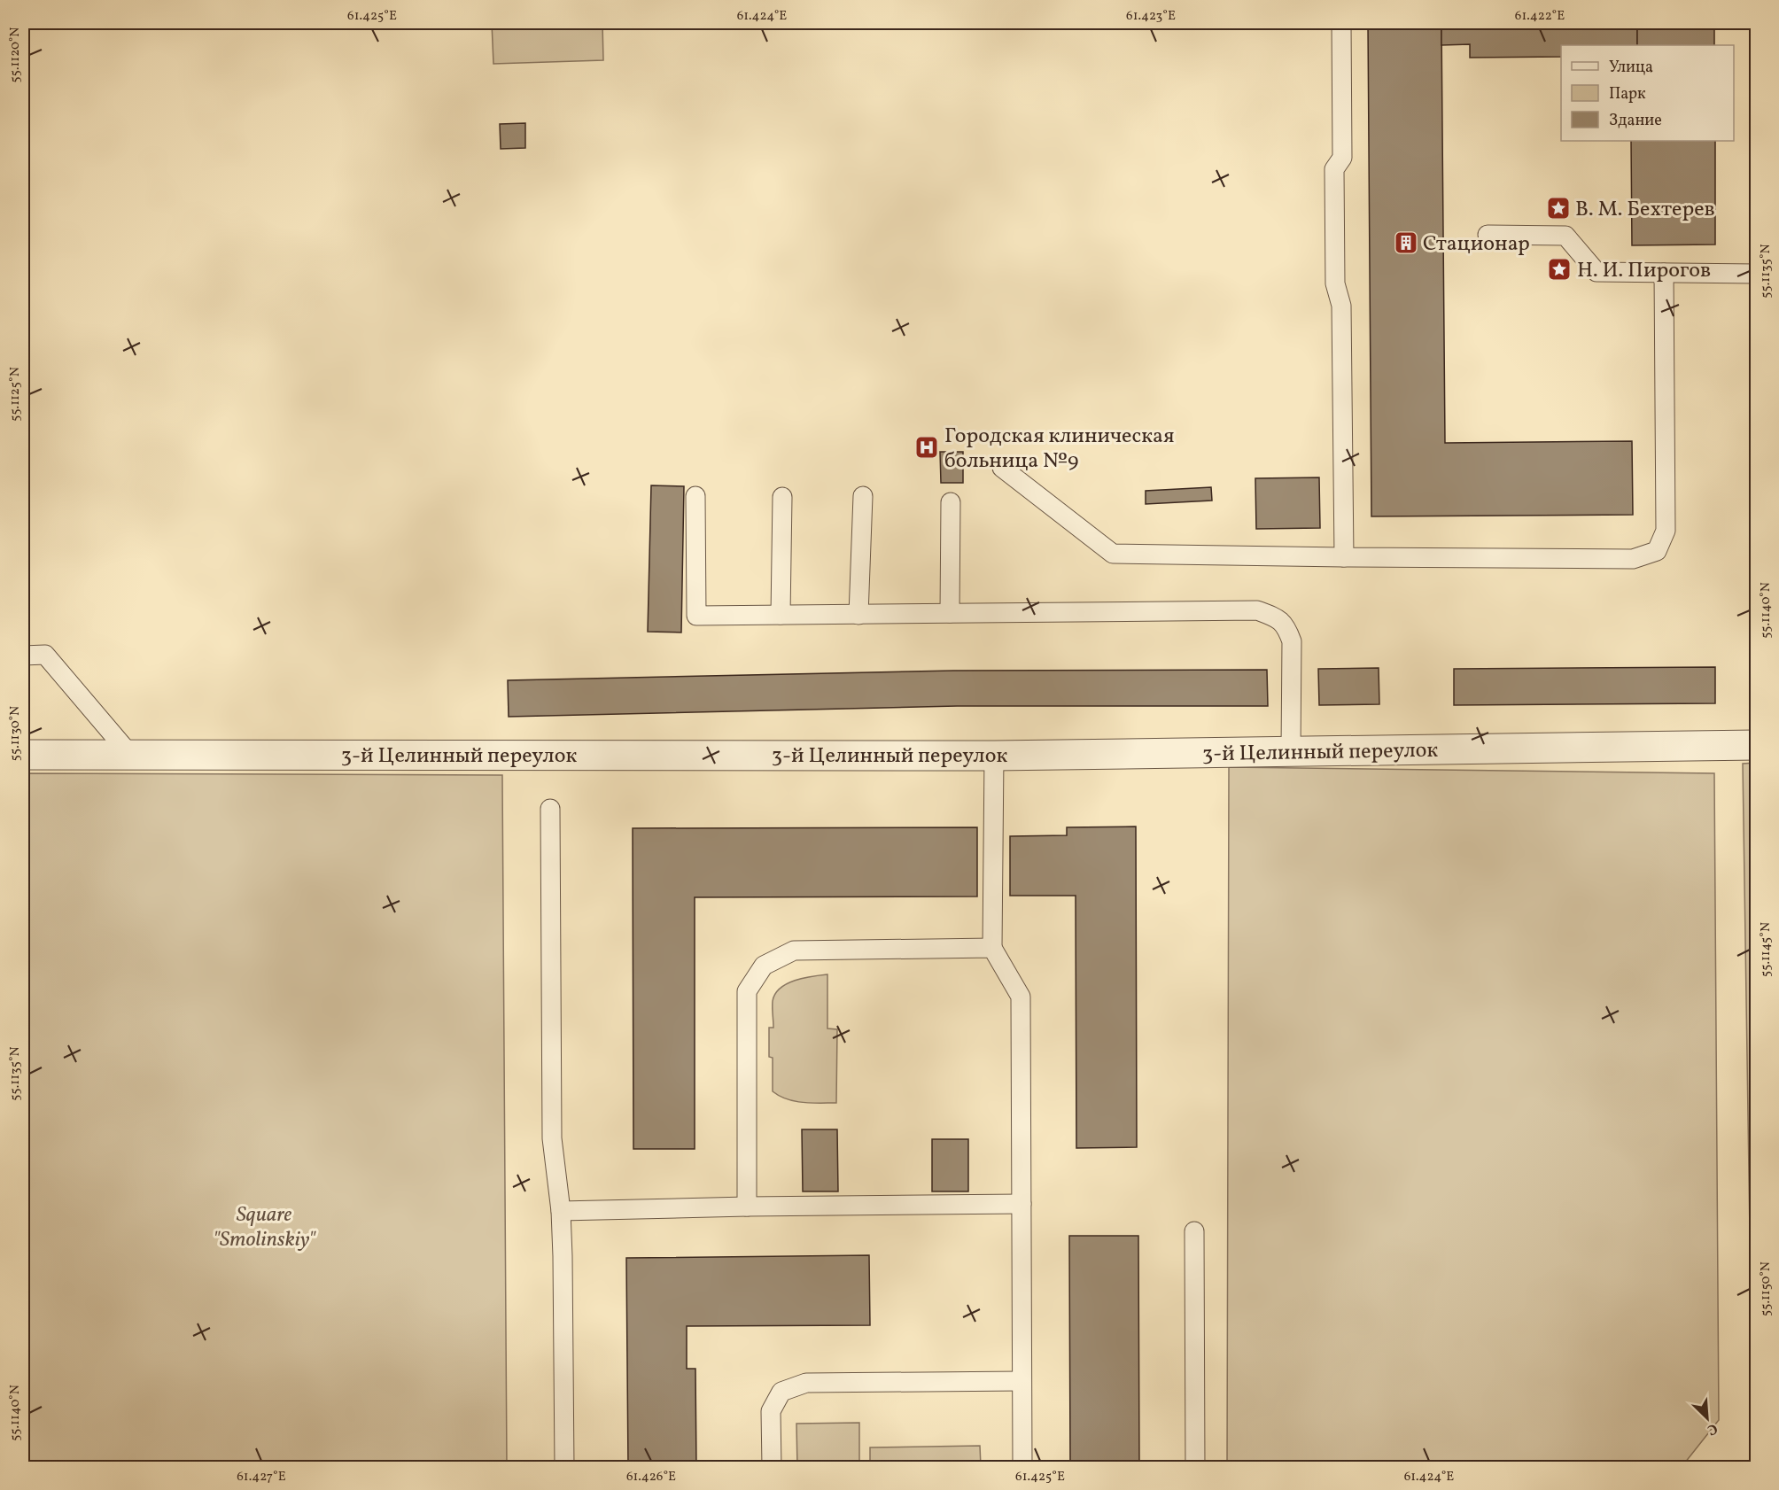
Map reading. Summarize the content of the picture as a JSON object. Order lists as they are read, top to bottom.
{
  "streets": {
    "street": ["3-й Целинный переулок"]
  },
  "parks": ["Square \"Smolinskiy\""],
  "places": {
    "place": ["В. М. Бехтерев", "Н. И. Пирогов"],
    "building": ["Стационар"],
    "hospital": ["Городская клиническая больница №9"]
  },
  "legend": ["Улица", "Парк", "Здание"],
  "north": "bottom right",
  "coordinates": [
    "61.425°E",
    "61.424°E",
    "61.423°E",
    "61.422°E",
    "55.1120°N",
    "55.1135°N",
    "55.1125°N",
    "55.1140°N",
    "55.1130°N",
    "55.1145°N",
    "55.1150°N",
    "61.427°E",
    "61.426°E"
  ]
}
